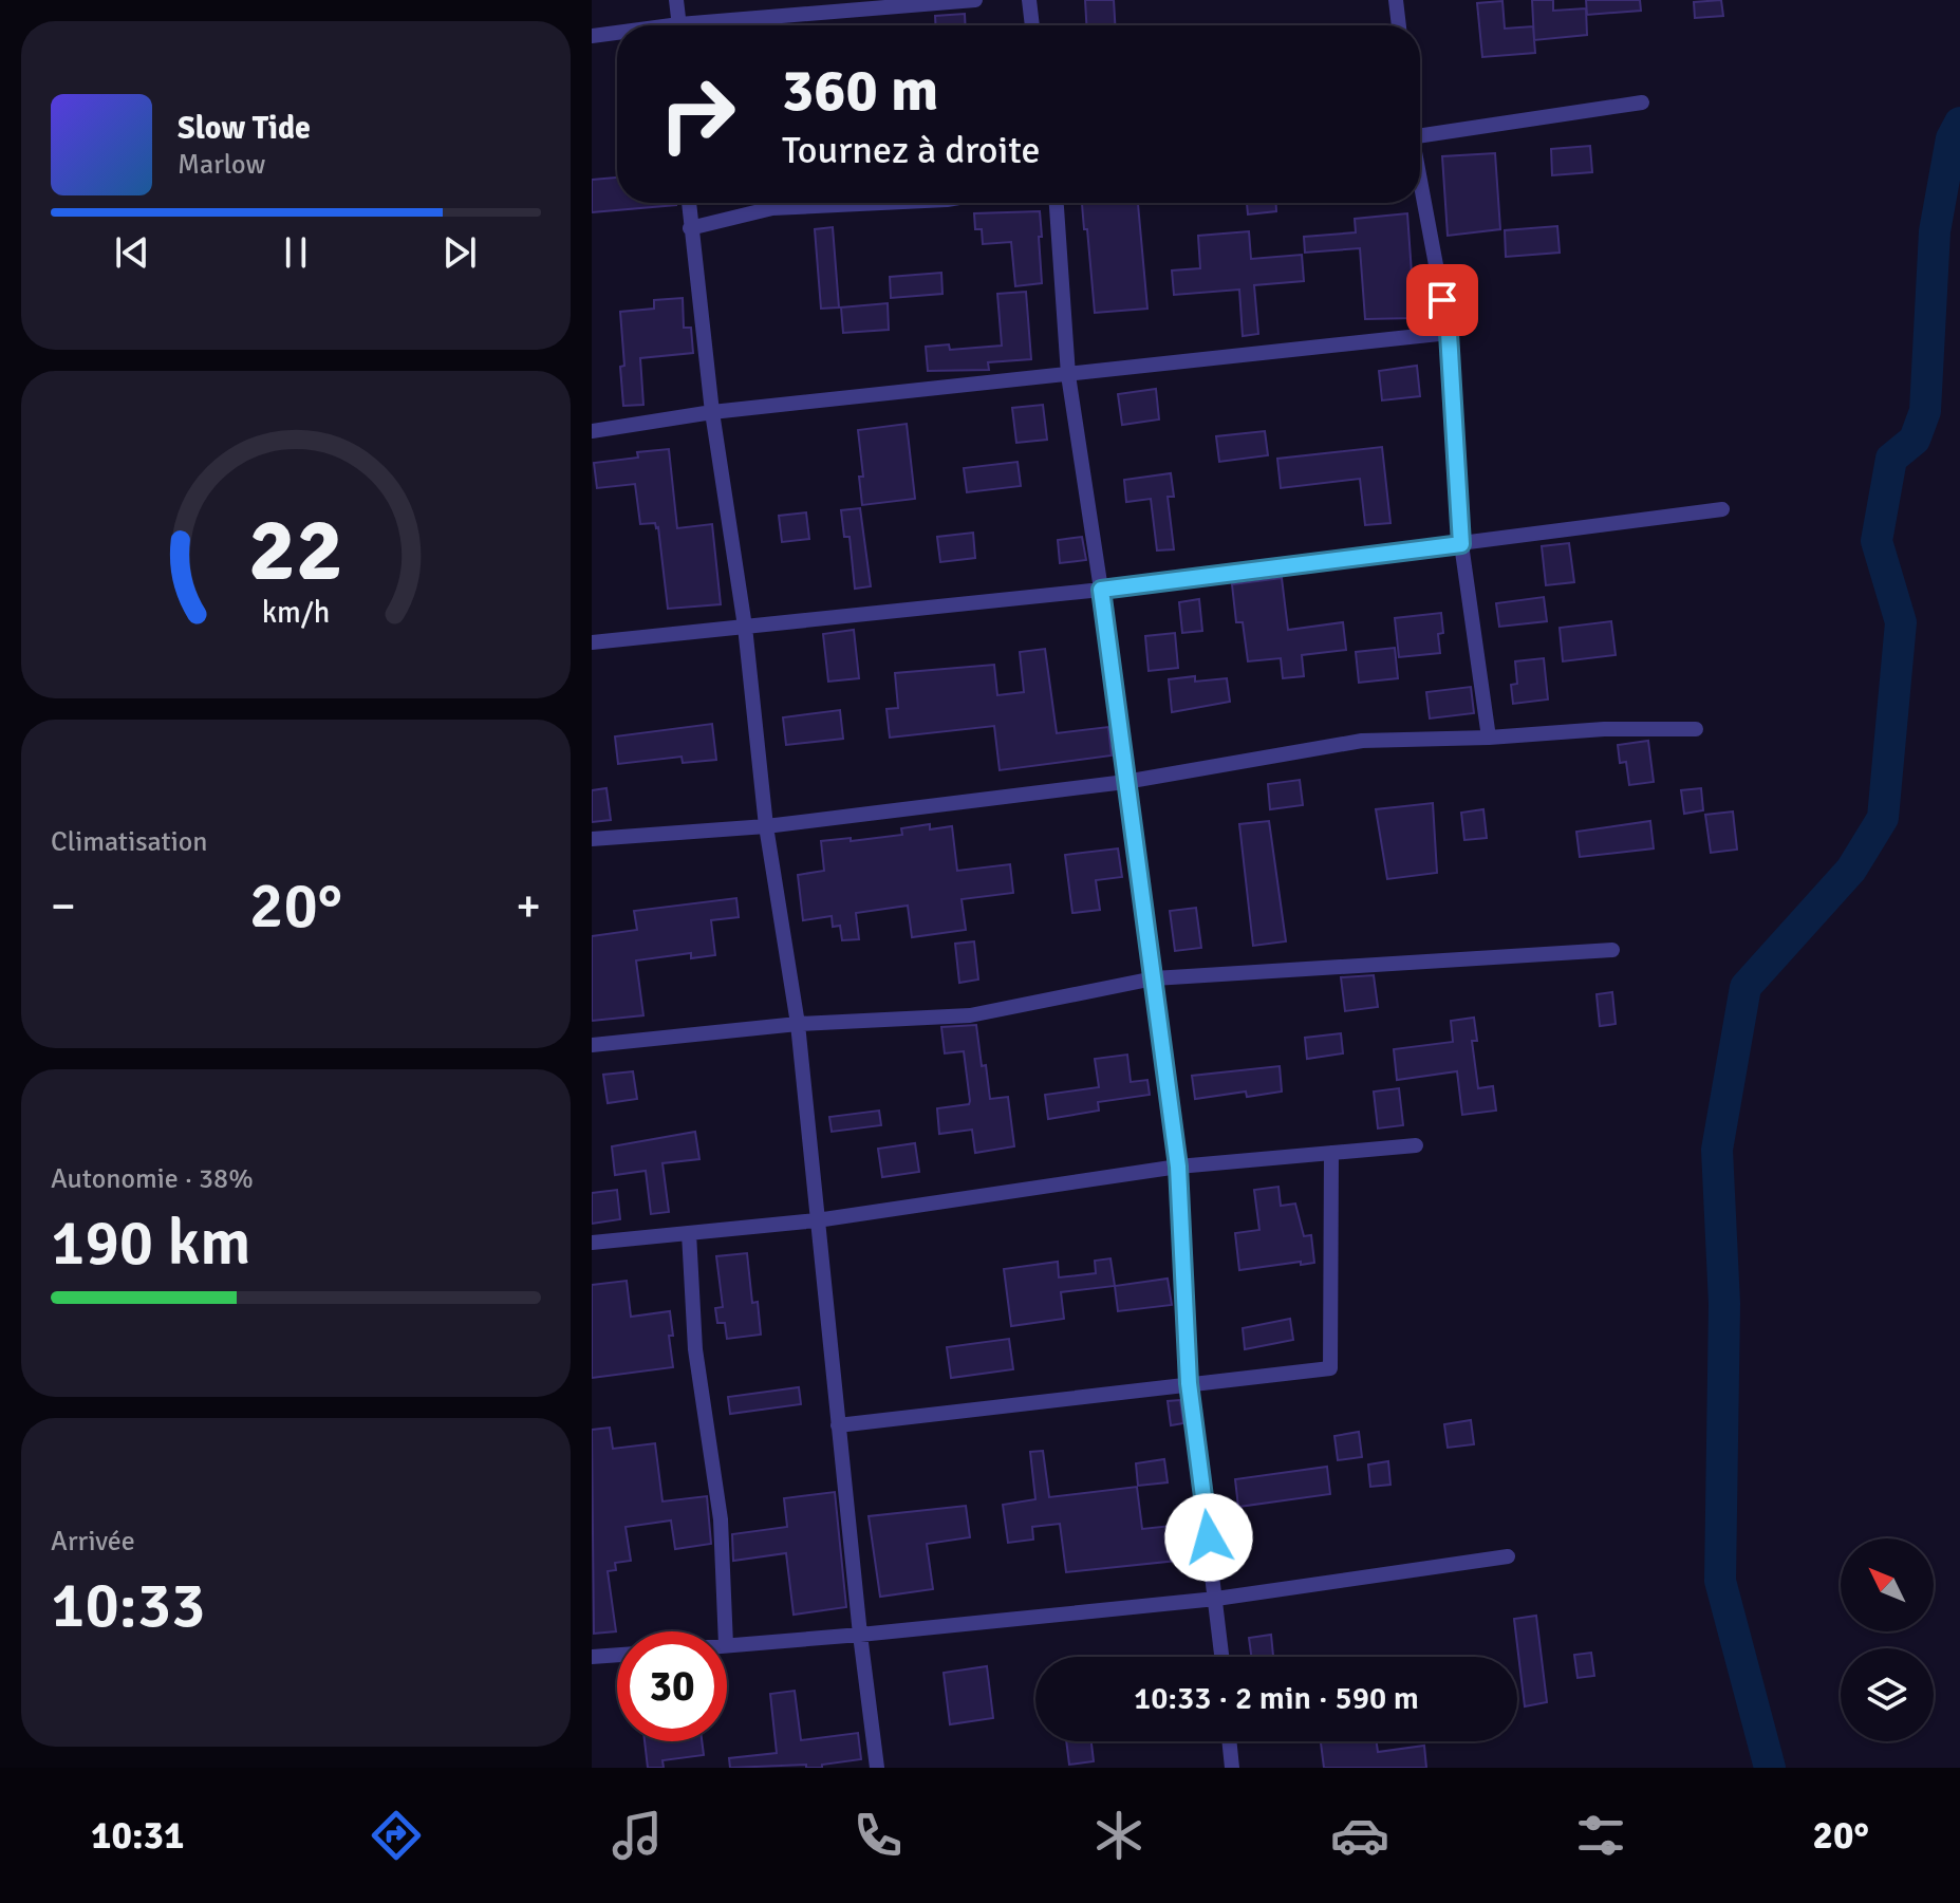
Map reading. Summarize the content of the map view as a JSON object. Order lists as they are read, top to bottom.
{
  "north": "top left",
  "page": {
    "turn": ["360 m", "Tournez à droite"],
    "song": ["Slow Tide", "Marlow"],
    "tile": [
      "Climatisation",
      ["Autonomie · 38%", "190 km"],
      ["Arrivée", "10:33"]
    ],
    "heat": ["−", "20°", "+"],
    "limit": "30",
    "trip": "10:33 · 2 min · 590 m",
    "tabs": ["10:31", "20°"],
    "gauge": ["22", "km/h"]
  }
}
